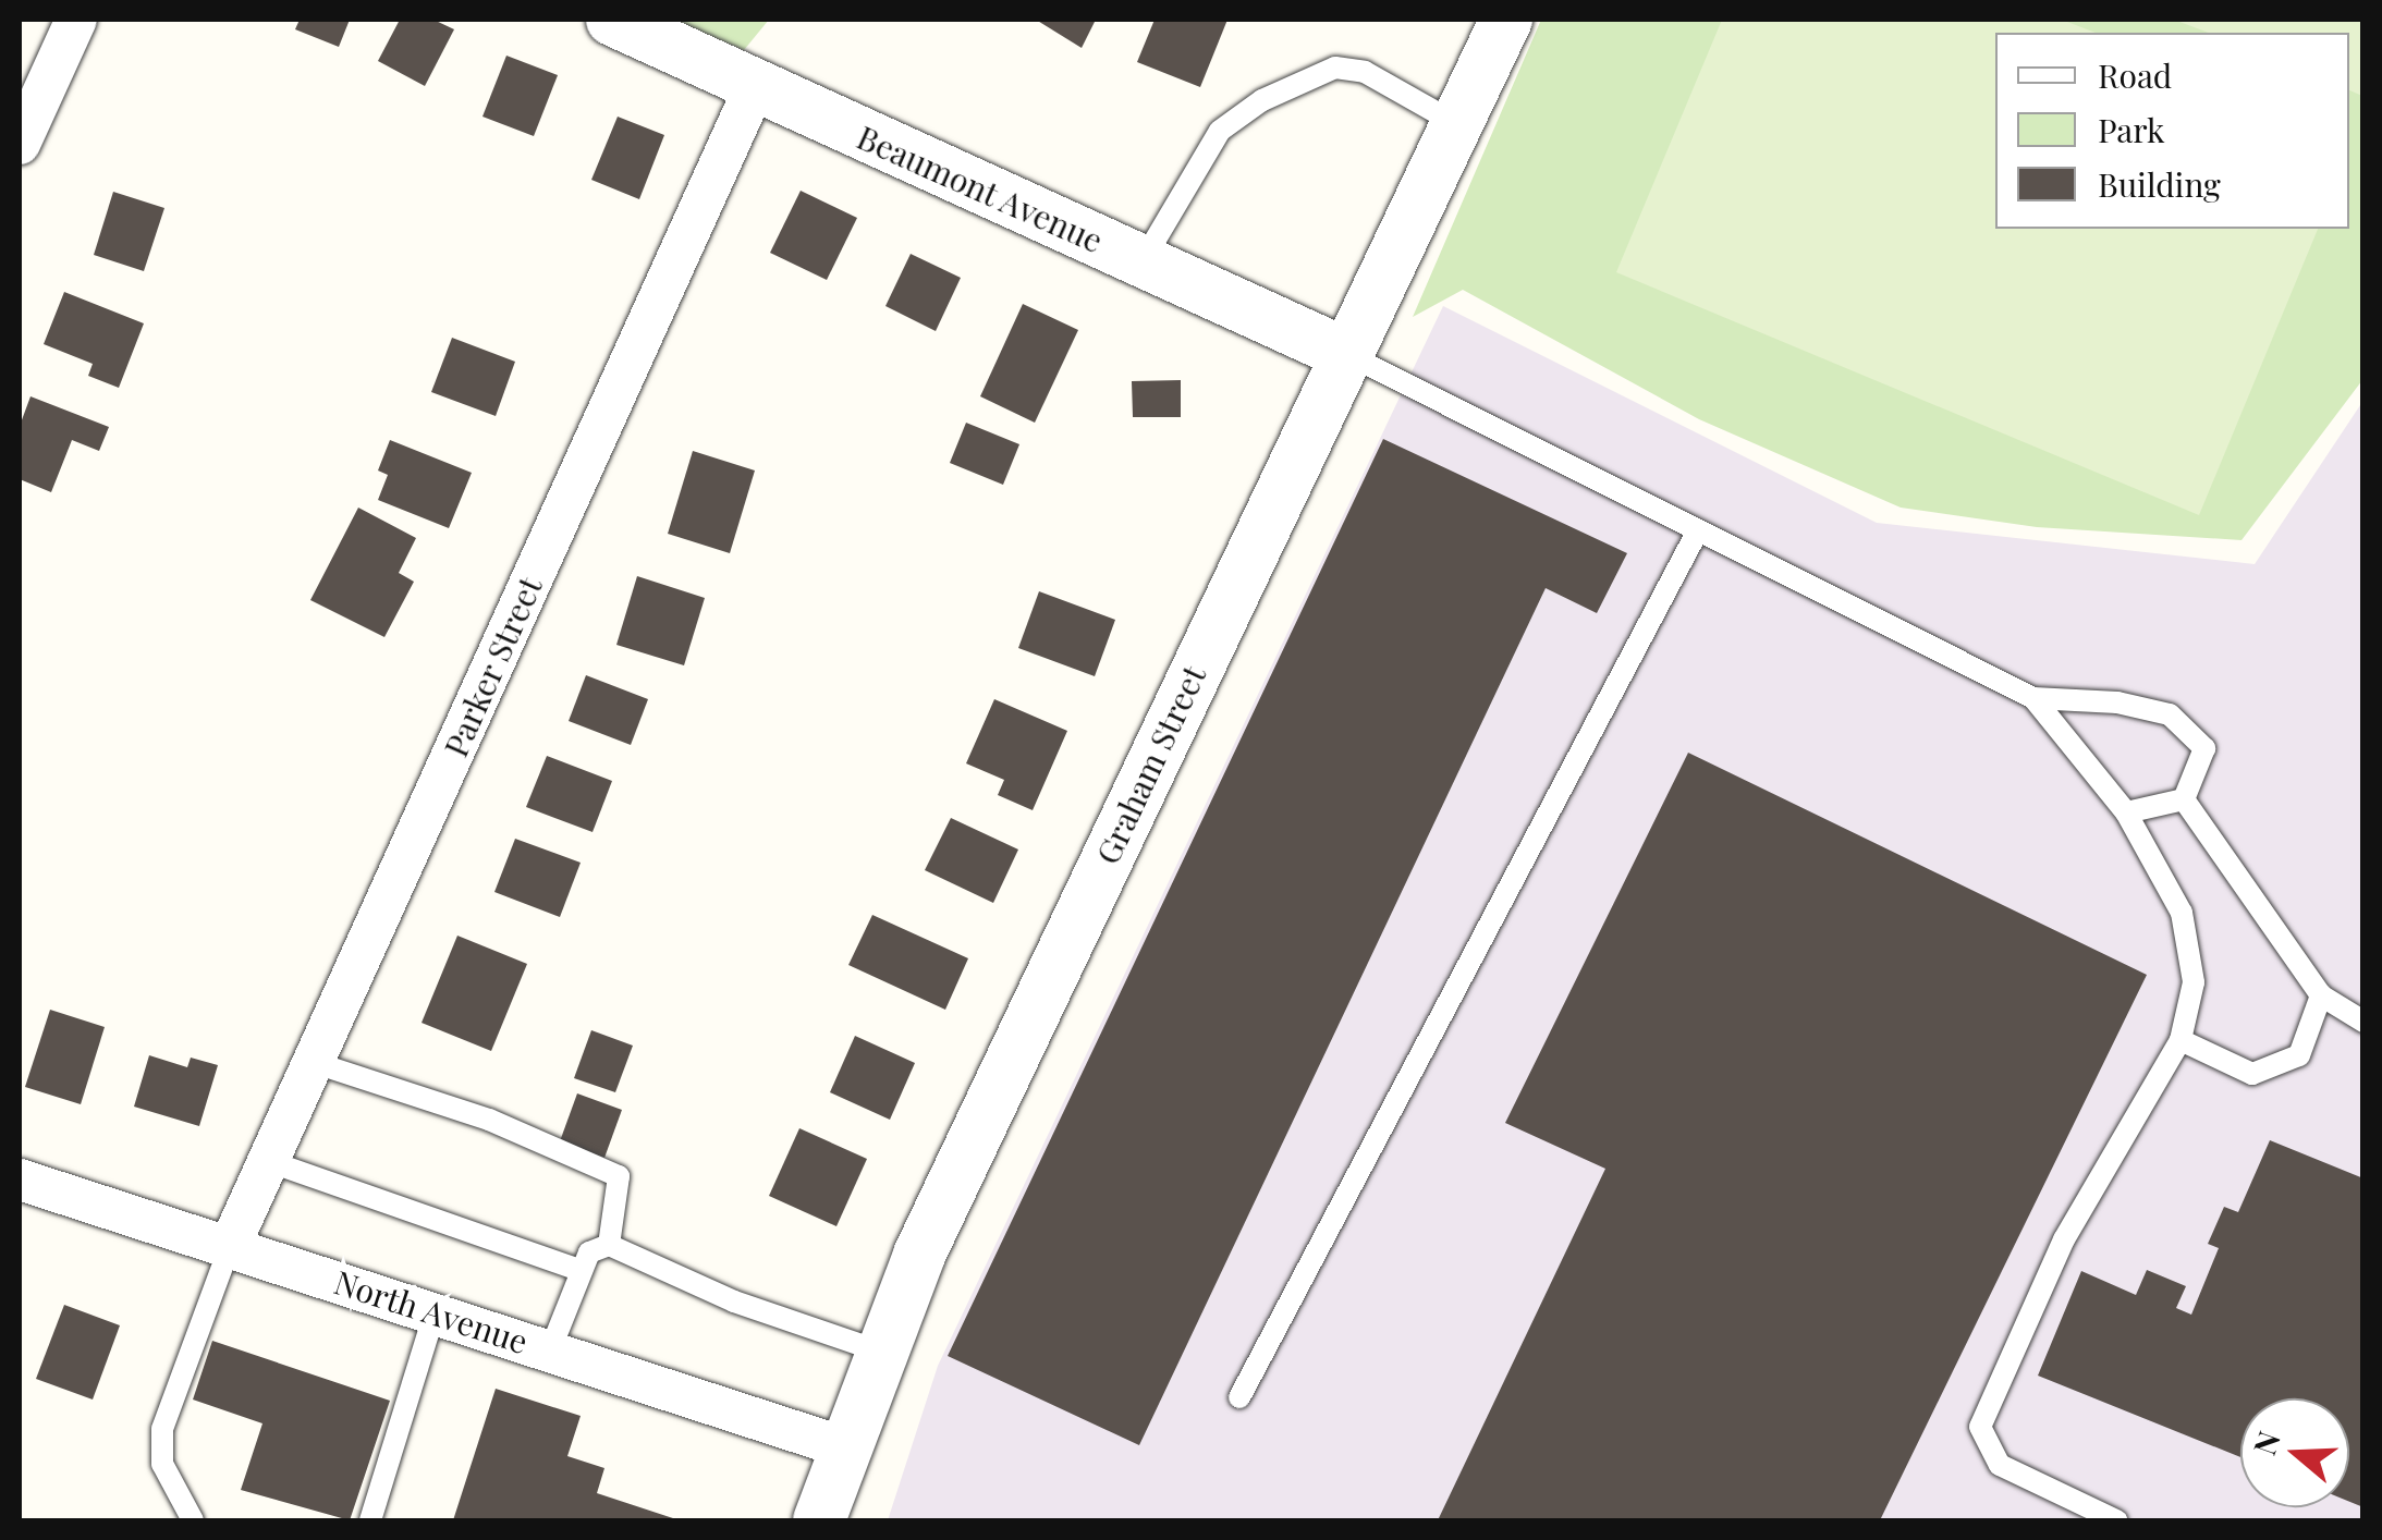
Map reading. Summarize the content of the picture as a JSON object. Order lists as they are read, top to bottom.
{
  "streets": {
    "street": [
      "Beaumont Avenue",
      "Parker Street",
      "Graham Street",
      "North Avenue"
    ]
  },
  "crossings": [
    ["Beaumont Avenue", "Parker Street"],
    ["Beaumont Avenue", "Graham Street"],
    ["Parker Street", "North Avenue"],
    ["Graham Street", "North Avenue"]
  ],
  "legend": ["Road", "Park", "Building"],
  "north": "left"
}
